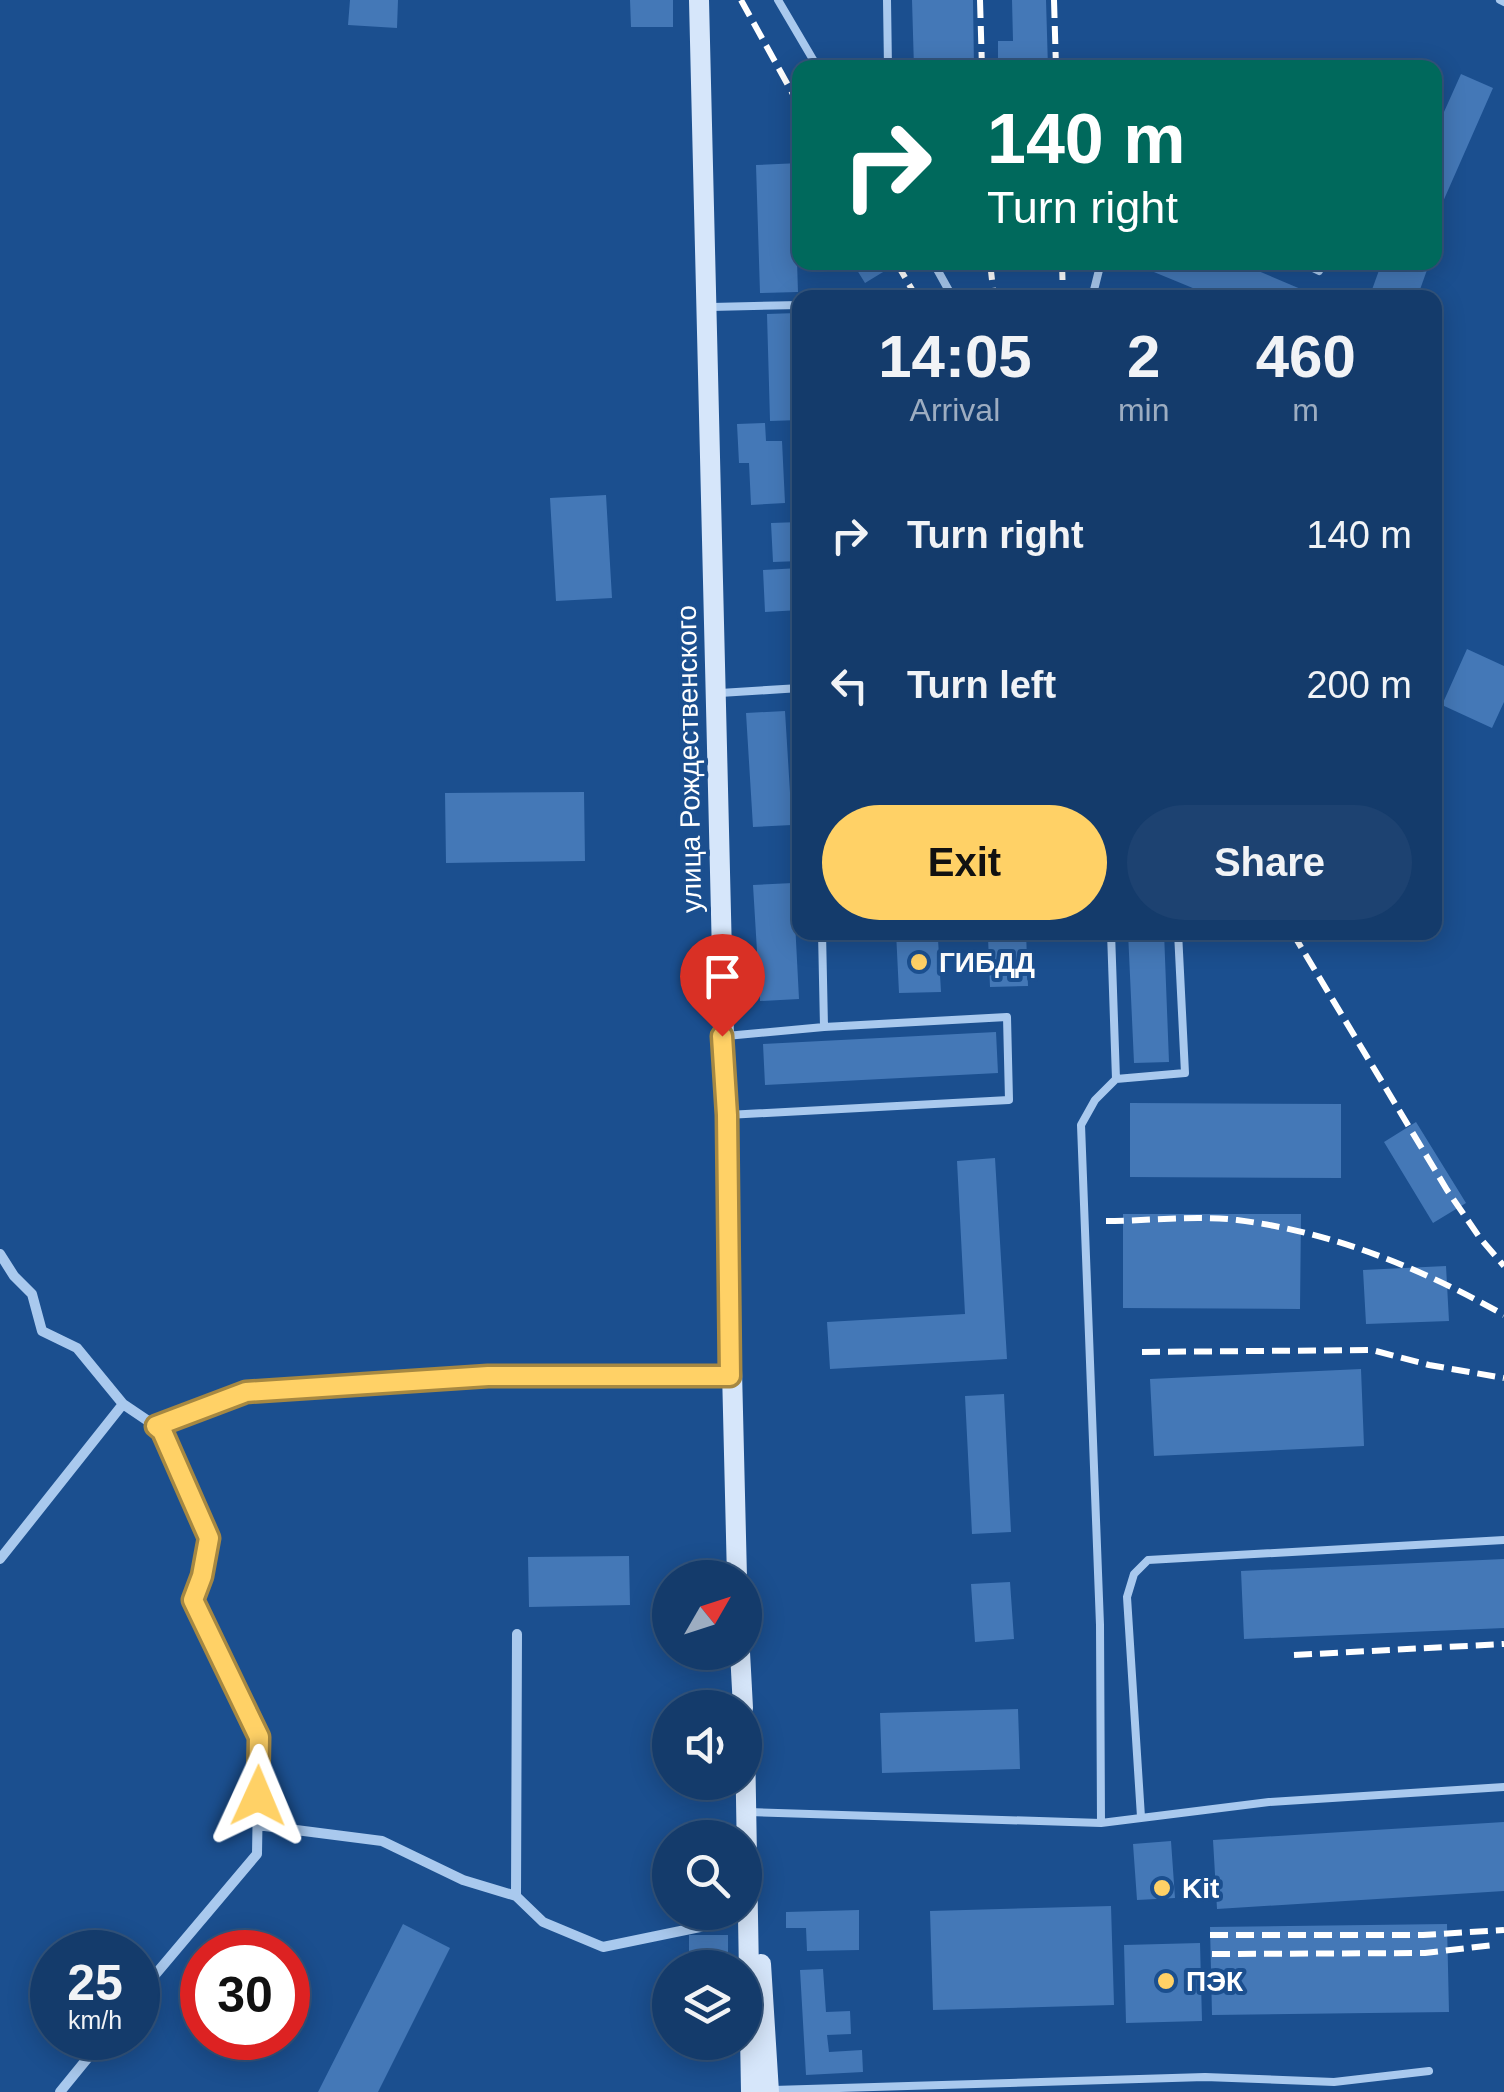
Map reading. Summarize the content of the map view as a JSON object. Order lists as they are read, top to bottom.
{
  "streets": {
    "main road": ["улица Рождественского"]
  },
  "places": ["ГИБДД", "Kit", "ПЭК"],
  "north": "top right",
  "page": {
    "turn": ["140 m", "Turn right"],
    "eta": [
      "14:05",
      "Arrival",
      "2",
      "min",
      "460",
      "m"
    ],
    "list": [
      {
        "name": "Turn right",
        "value": "140 m"
      },
      {
        "name": "Turn left",
        "value": "200 m"
      }
    ],
    "buttons": ["Exit", "Share"],
    "speed": "25 km/h",
    "limit": "30"
  }
}
